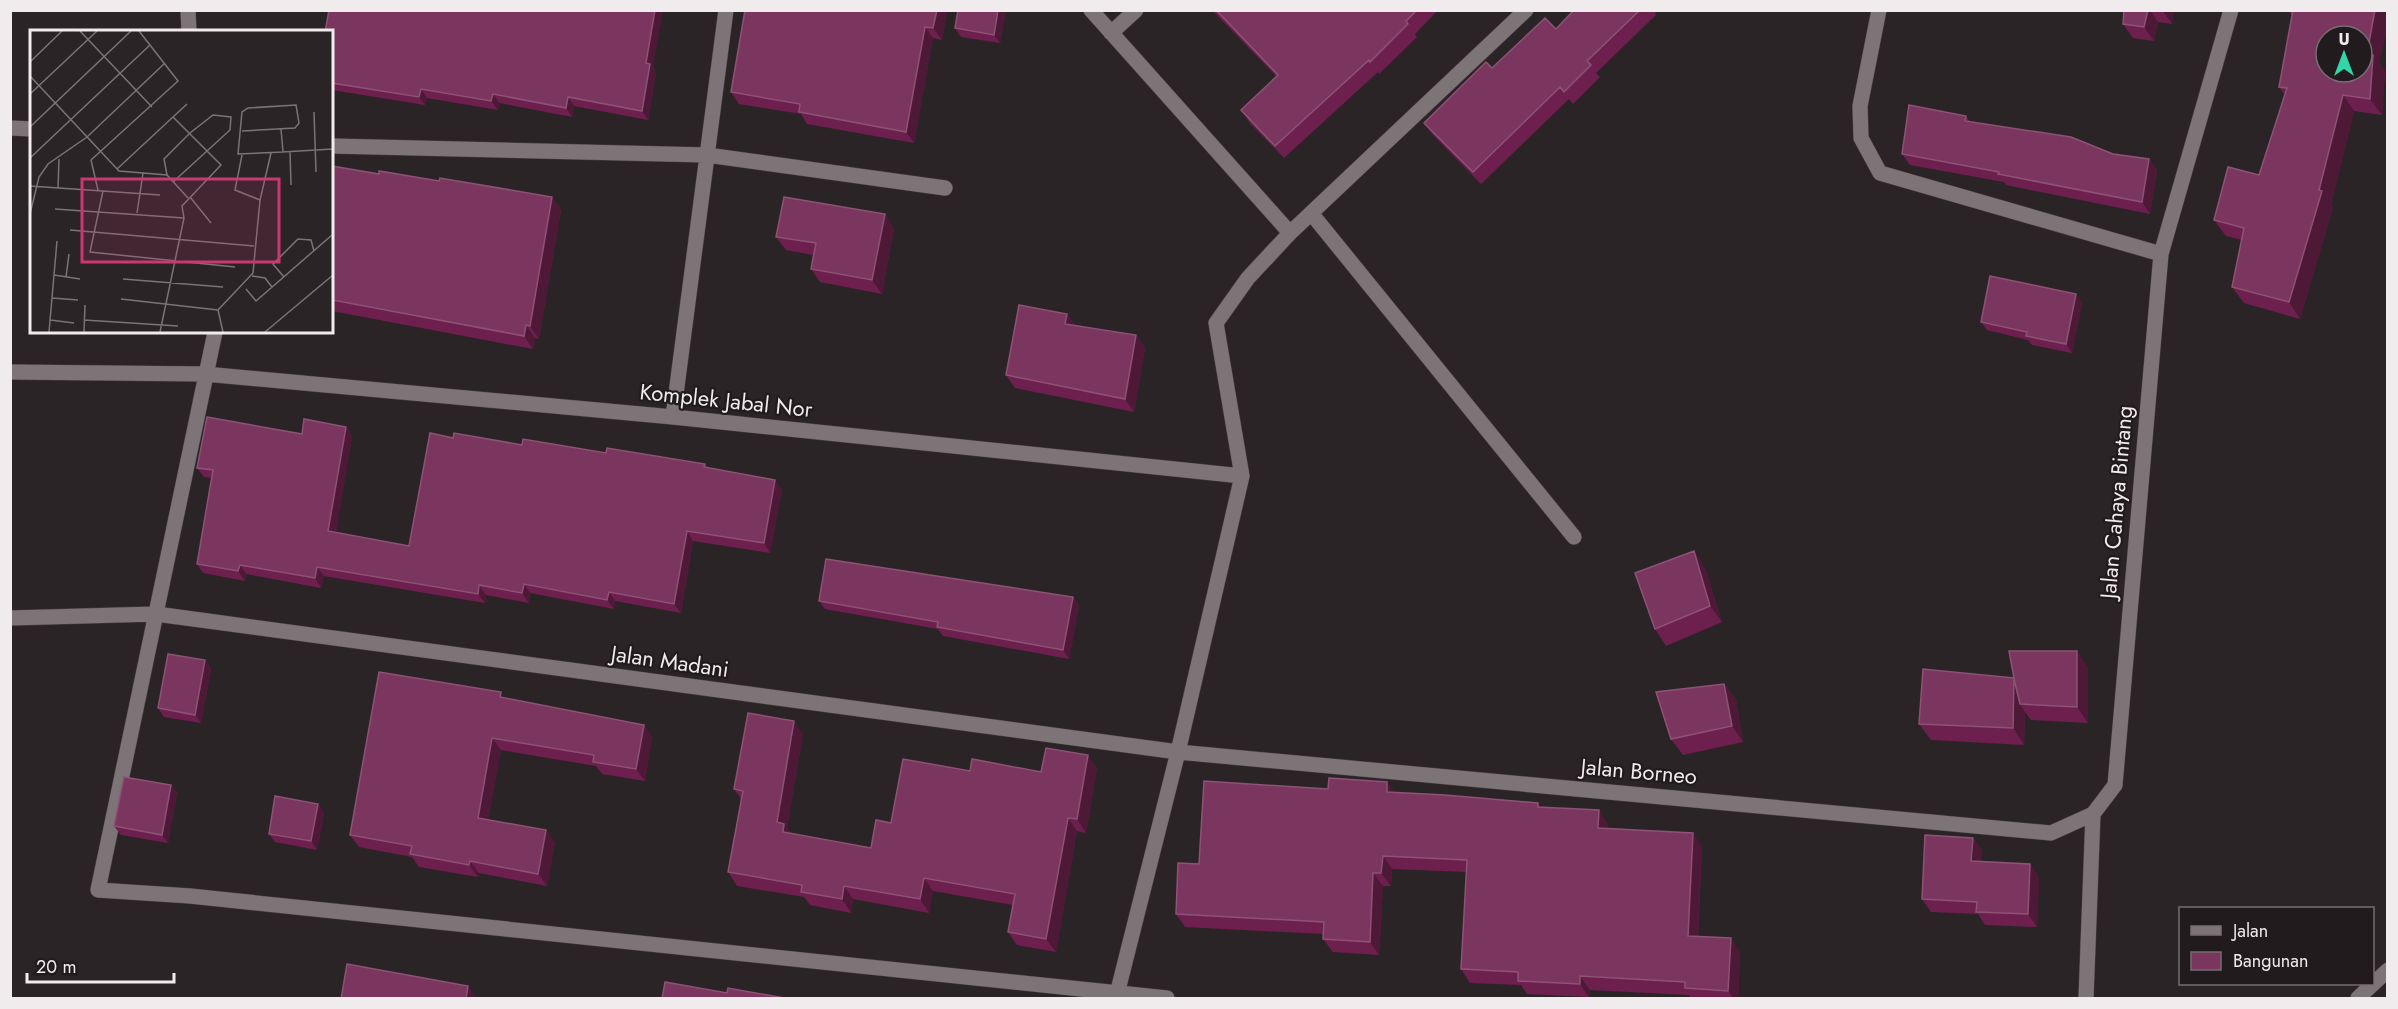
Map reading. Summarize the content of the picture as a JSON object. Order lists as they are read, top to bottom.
{
  "streets": {
    "street": [
      "Komplek Jabal Nor",
      "Jalan Cahaya Bintang",
      "Jalan Madani",
      "Jalan Borneo"
    ]
  },
  "crossings": [
    ["Jalan Cahaya Bintang", "Jalan Borneo"],
    ["Jalan Madani", "Jalan Borneo"]
  ],
  "legend": ["Jalan", "Bangunan"],
  "scale_bar": "20 m",
  "north": "top"
}
